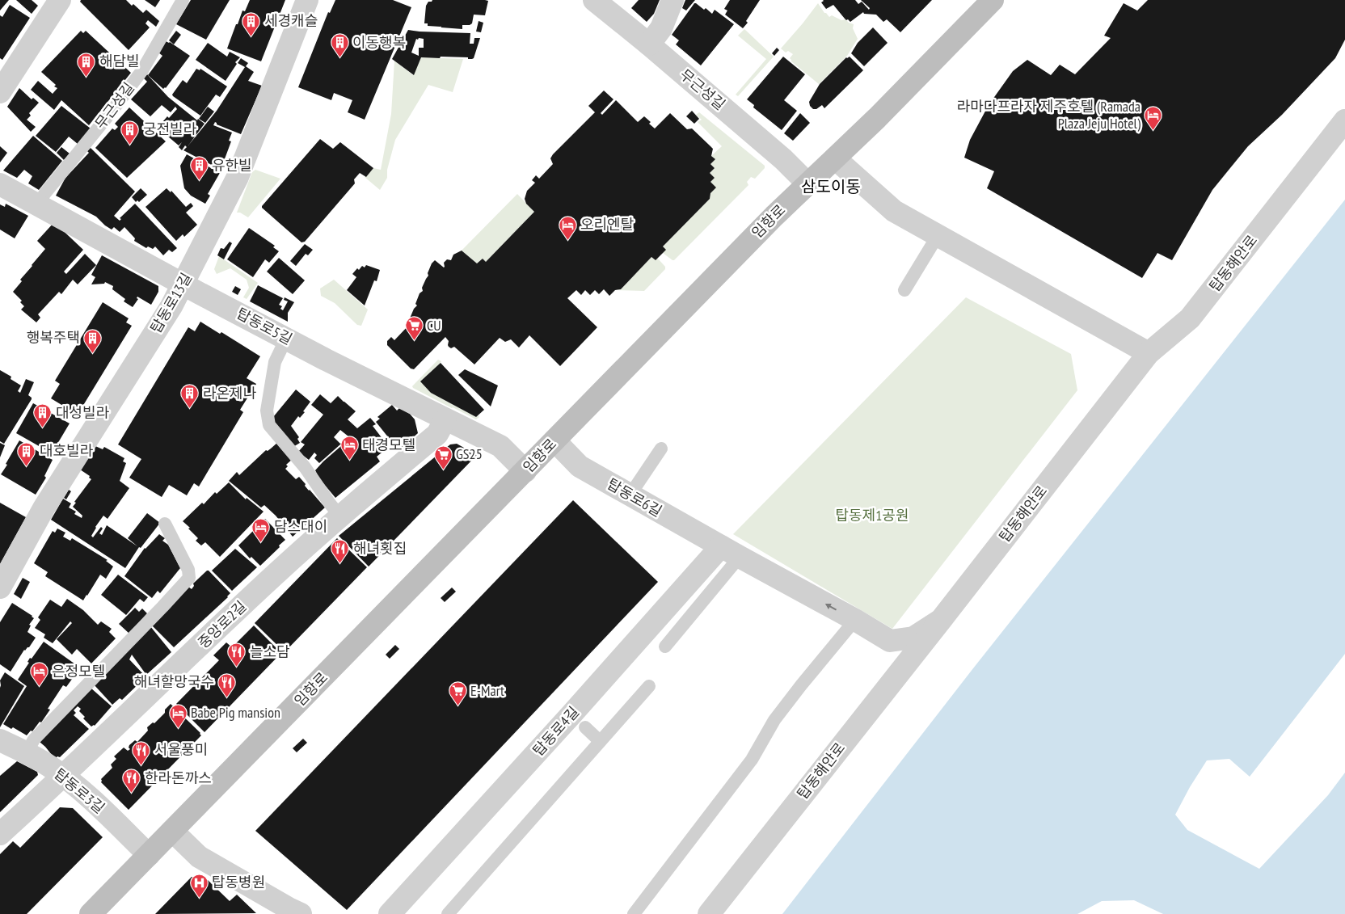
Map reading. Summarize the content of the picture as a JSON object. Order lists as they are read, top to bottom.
{
  "streets": {
    "main road": ["임항로"],
    "street": [
      "무근성길",
      "탑동해안로",
      "탑동로13길",
      "탑동로5길",
      "탑동로6길",
      "중앙로2길",
      "탑동로4길",
      "탑동로3길"
    ]
  },
  "crossings": [
    ["무근성길", "임항로"],
    ["무근성길", "탑동로5길"],
    ["임항로", "탑동로5길"],
    ["임항로", "탑동로6길"],
    ["임항로", "탑동로3길"],
    ["탑동해안로", "탑동로6길"],
    ["탑동로13길", "탑동로5길"],
    ["탑동로5길", "중앙로2길"],
    ["탑동로6길", "탑동로4길"],
    ["중앙로2길", "탑동로3길"]
  ],
  "districts": ["삼도이동"],
  "parks": ["탑동제1공원"],
  "places": {
    "building": [
      "세경캐슬",
      "이동행복",
      "해담빌",
      "궁전빌라",
      "유한빌",
      "행복주택",
      "라온제나",
      "대성빌라",
      "대호빌라"
    ],
    "hotel": [
      "라마다프라자 제주호텔 (Ramada Plaza Jeju Hotel)",
      "오리엔탈",
      "태경모텔",
      "담스대이",
      "은정모텔",
      "Babe Pig mansion"
    ],
    "supermarket": ["CU", "GS25", "E-Mart"],
    "restaurant": [
      "해녀횟집",
      "늘소담",
      "해녀할망국수",
      "서울풍미",
      "한라돈까스"
    ],
    "hospital": ["탑동병원"]
  }
}
